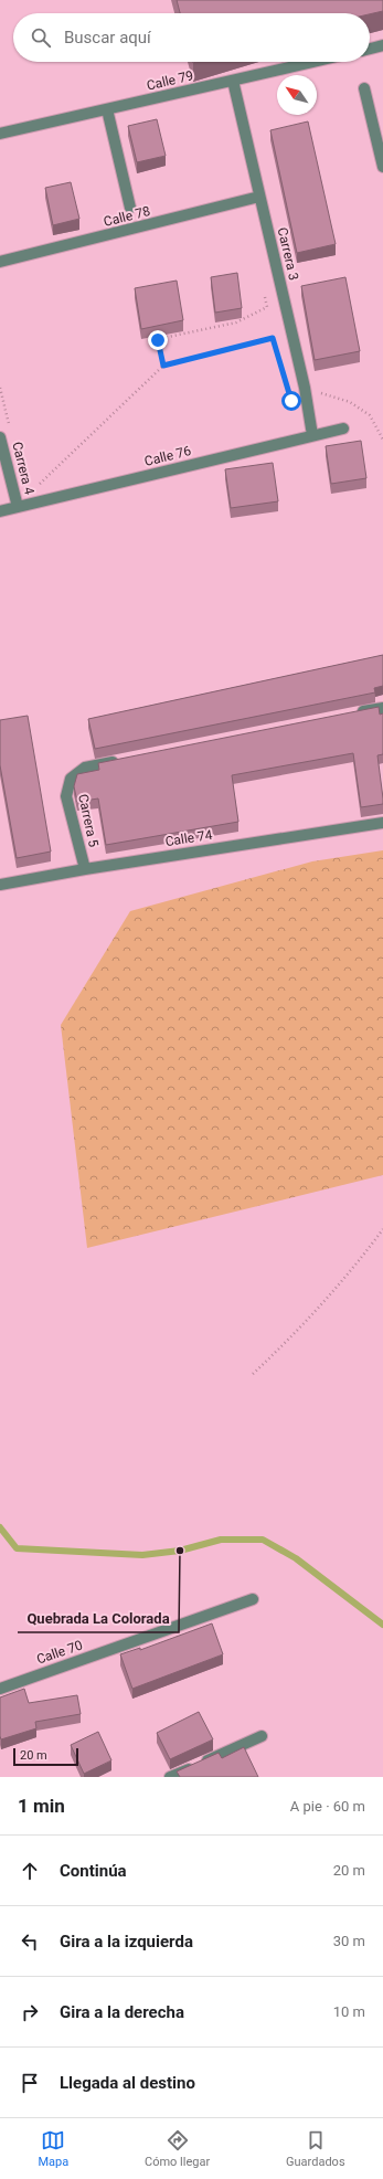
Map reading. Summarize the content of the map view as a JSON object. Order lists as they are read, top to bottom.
{
  "streets": {
    "street": [
      "Calle 79",
      "Calle 78",
      "Carrera 3",
      "Calle 76",
      "Carrera 4",
      "Carrera 5",
      "Calle 74",
      "Calle 70"
    ]
  },
  "crossings": [
    ["Calle 79", "Carrera 3"],
    ["Calle 78", "Carrera 3"],
    ["Carrera 3", "Calle 76"],
    ["Calle 76", "Carrera 4"],
    ["Carrera 5", "Calle 74"]
  ],
  "places": ["Quebrada La Colorada"],
  "scale_bar": "20 m",
  "north": "top left",
  "page": {
    "search": "Buscar aquí",
    "scale": "20 m",
    "heading": ["1 min", "A pie · 60 m"],
    "list": [
      ["Continúa", "20 m"],
      ["Gira a la izquierda", "30 m"],
      ["Gira a la derecha", "10 m"],
      "Llegada al destino"
    ],
    "nav": ["Mapa", "Cómo llegar", "Guardados"]
  }
}
